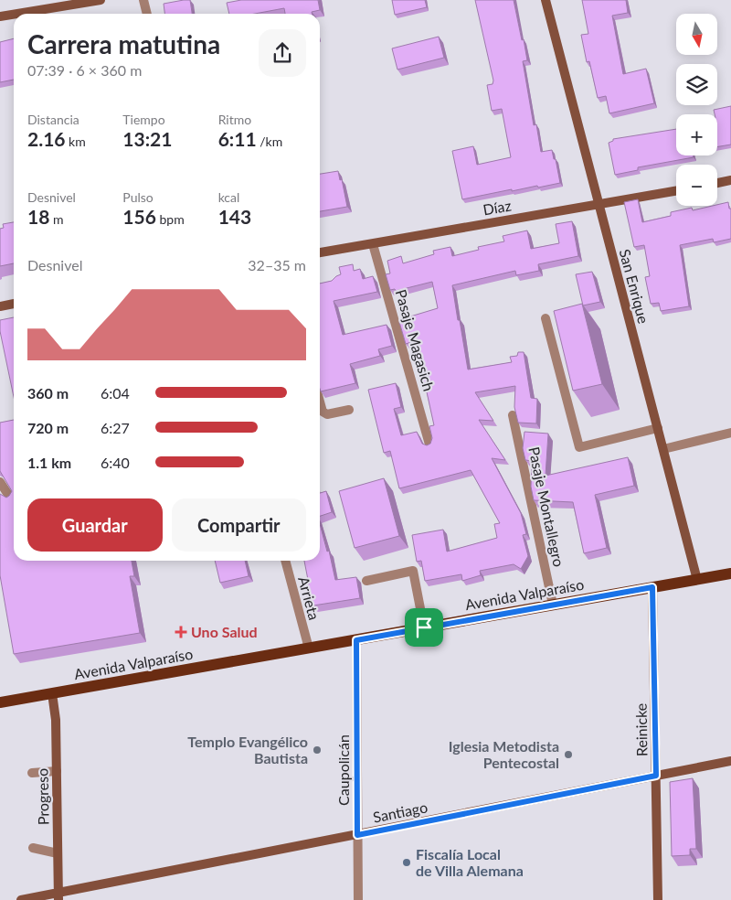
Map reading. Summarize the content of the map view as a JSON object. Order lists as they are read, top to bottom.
{
  "streets": {
    "main road": ["Avenida Valparaíso"],
    "street": [
      "Díaz",
      "San Enrique",
      "Pasaje Magasich",
      "Pasaje Montallegro",
      "Arrieta",
      "Reinicke",
      "Caupolicán",
      "Progreso",
      "Santiago"
    ]
  },
  "crossings": [
    ["Díaz", "San Enrique"],
    ["Díaz", "Pasaje Magasich"],
    ["San Enrique", "Avenida Valparaíso"],
    ["Pasaje Montallegro", "Avenida Valparaíso"],
    ["Avenida Valparaíso", "Arrieta"],
    ["Avenida Valparaíso", "Reinicke"],
    ["Avenida Valparaíso", "Caupolicán"],
    ["Avenida Valparaíso", "Progreso"],
    ["Reinicke", "Santiago"],
    ["Caupolicán", "Santiago"],
    ["Progreso", "Santiago"]
  ],
  "places": {
    "health": ["Uno Salud"],
    "other": ["Templo Evangélico Bautista", "Iglesia Metodista Pentecostal", "Fiscalía Local de Villa Alemana"]
  },
  "north": "bottom",
  "page": {
    "map_buttons": ["+", "−"],
    "heading": ["Carrera matutina", "07:39 · 6 × 360 m"],
    "stats": [
      ["Distancia", "2.16 km"],
      ["Tiempo", "13:21"],
      ["Ritmo", "6:11 /km"],
      ["Desnivel", "18 m"],
      ["Pulso", "156 bpm"],
      ["kcal", "143"]
    ],
    "chart": ["Desnivel", "32–35 m"],
    "list": [
      {
        "name": "360 m",
        "note": "6:04"
      },
      {
        "name": "720 m",
        "note": "6:27"
      },
      {
        "name": "1.1 km",
        "note": "6:40"
      }
    ],
    "buttons": ["Guardar", "Compartir"]
  }
}
